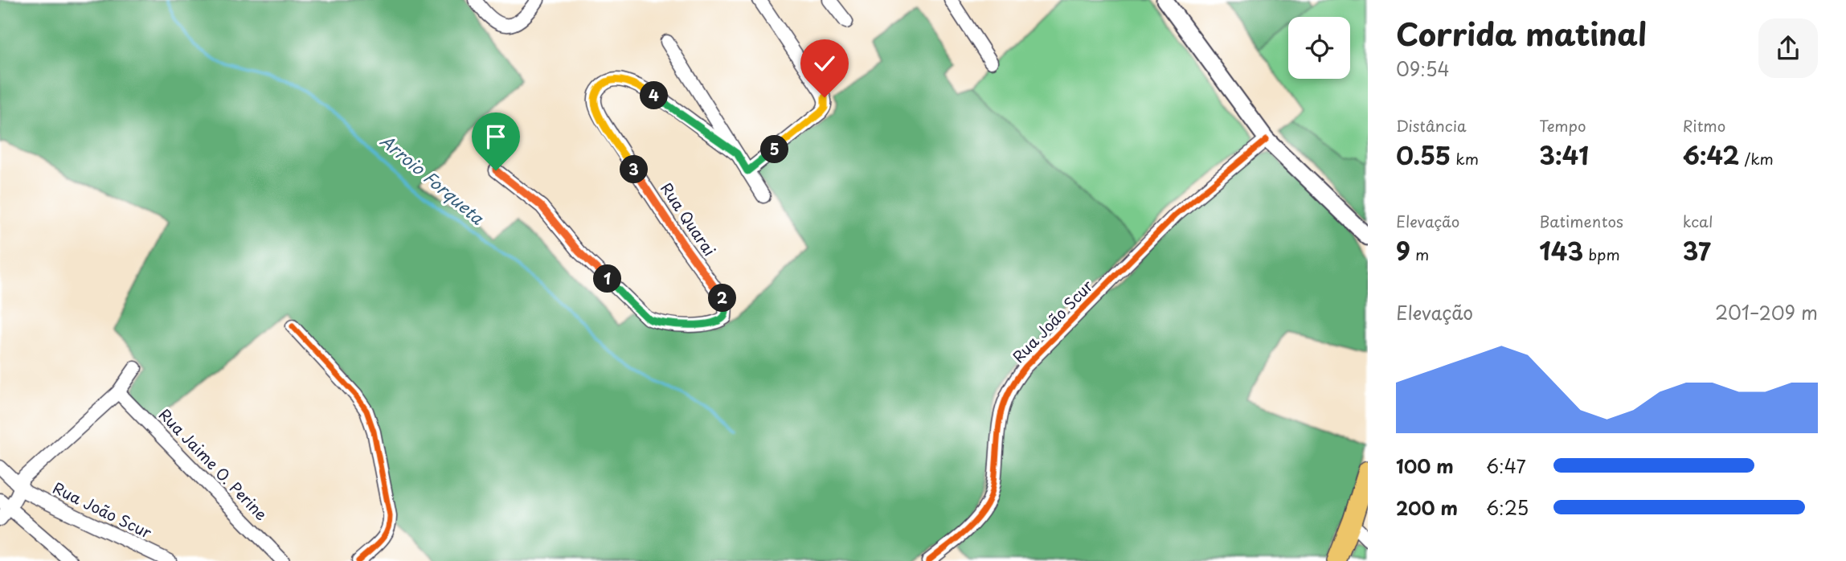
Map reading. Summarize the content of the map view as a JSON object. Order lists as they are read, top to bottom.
{
  "streets": {
    "street": ["Rua Quarai", "Rua João Scur", "Rua Jaime O. Perine"]
  },
  "water": ["Arroio Forqueta"],
  "page": {
    "heading": ["Corrida matinal", "09:54"],
    "pins": [
      "4",
      "5",
      "3",
      "1",
      "2"
    ],
    "stats": [
      ["Distância", "0.55 km"],
      ["Tempo", "3:41"],
      ["Ritmo", "6:42 /km"],
      ["Elevação", "9 m"],
      ["Batimentos", "143 bpm"],
      ["kcal", "37"]
    ],
    "chart": ["Elevação", "201–209 m"],
    "list": [
      {
        "name": "100 m",
        "note": "6:47"
      },
      {
        "name": "200 m",
        "note": "6:25"
      }
    ]
  }
}
